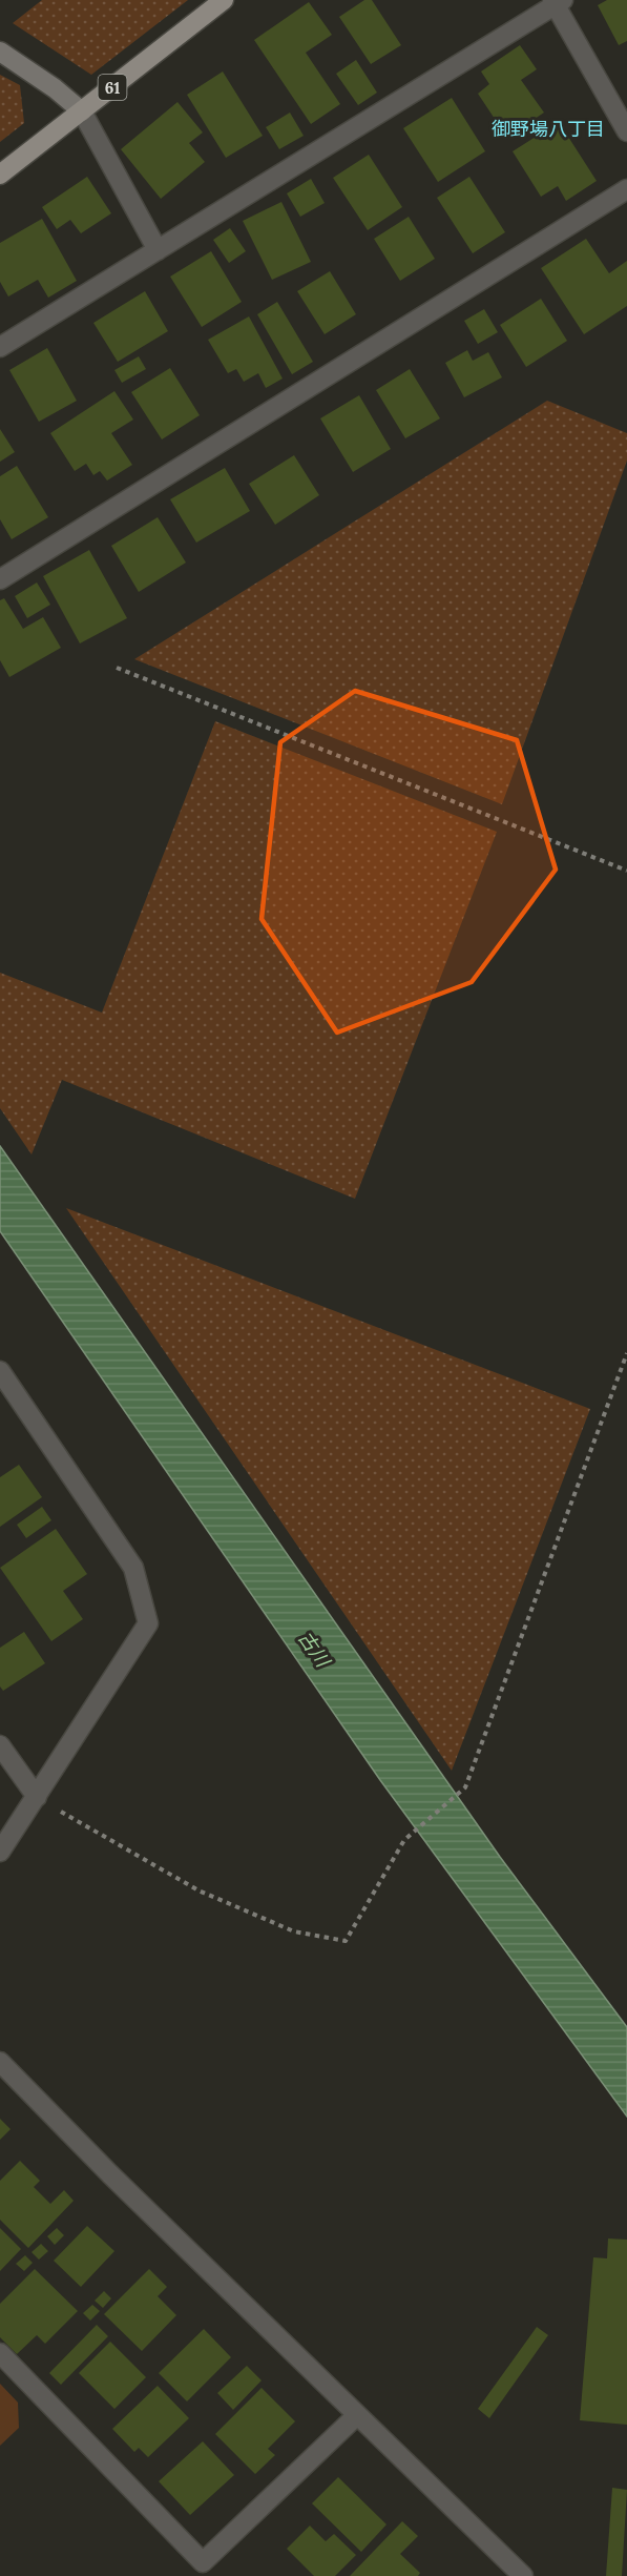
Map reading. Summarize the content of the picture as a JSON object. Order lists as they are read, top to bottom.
{
  "streets": {
    "main road": ["61"]
  },
  "districts": ["御野場八丁目"],
  "water": ["古川"]
}
